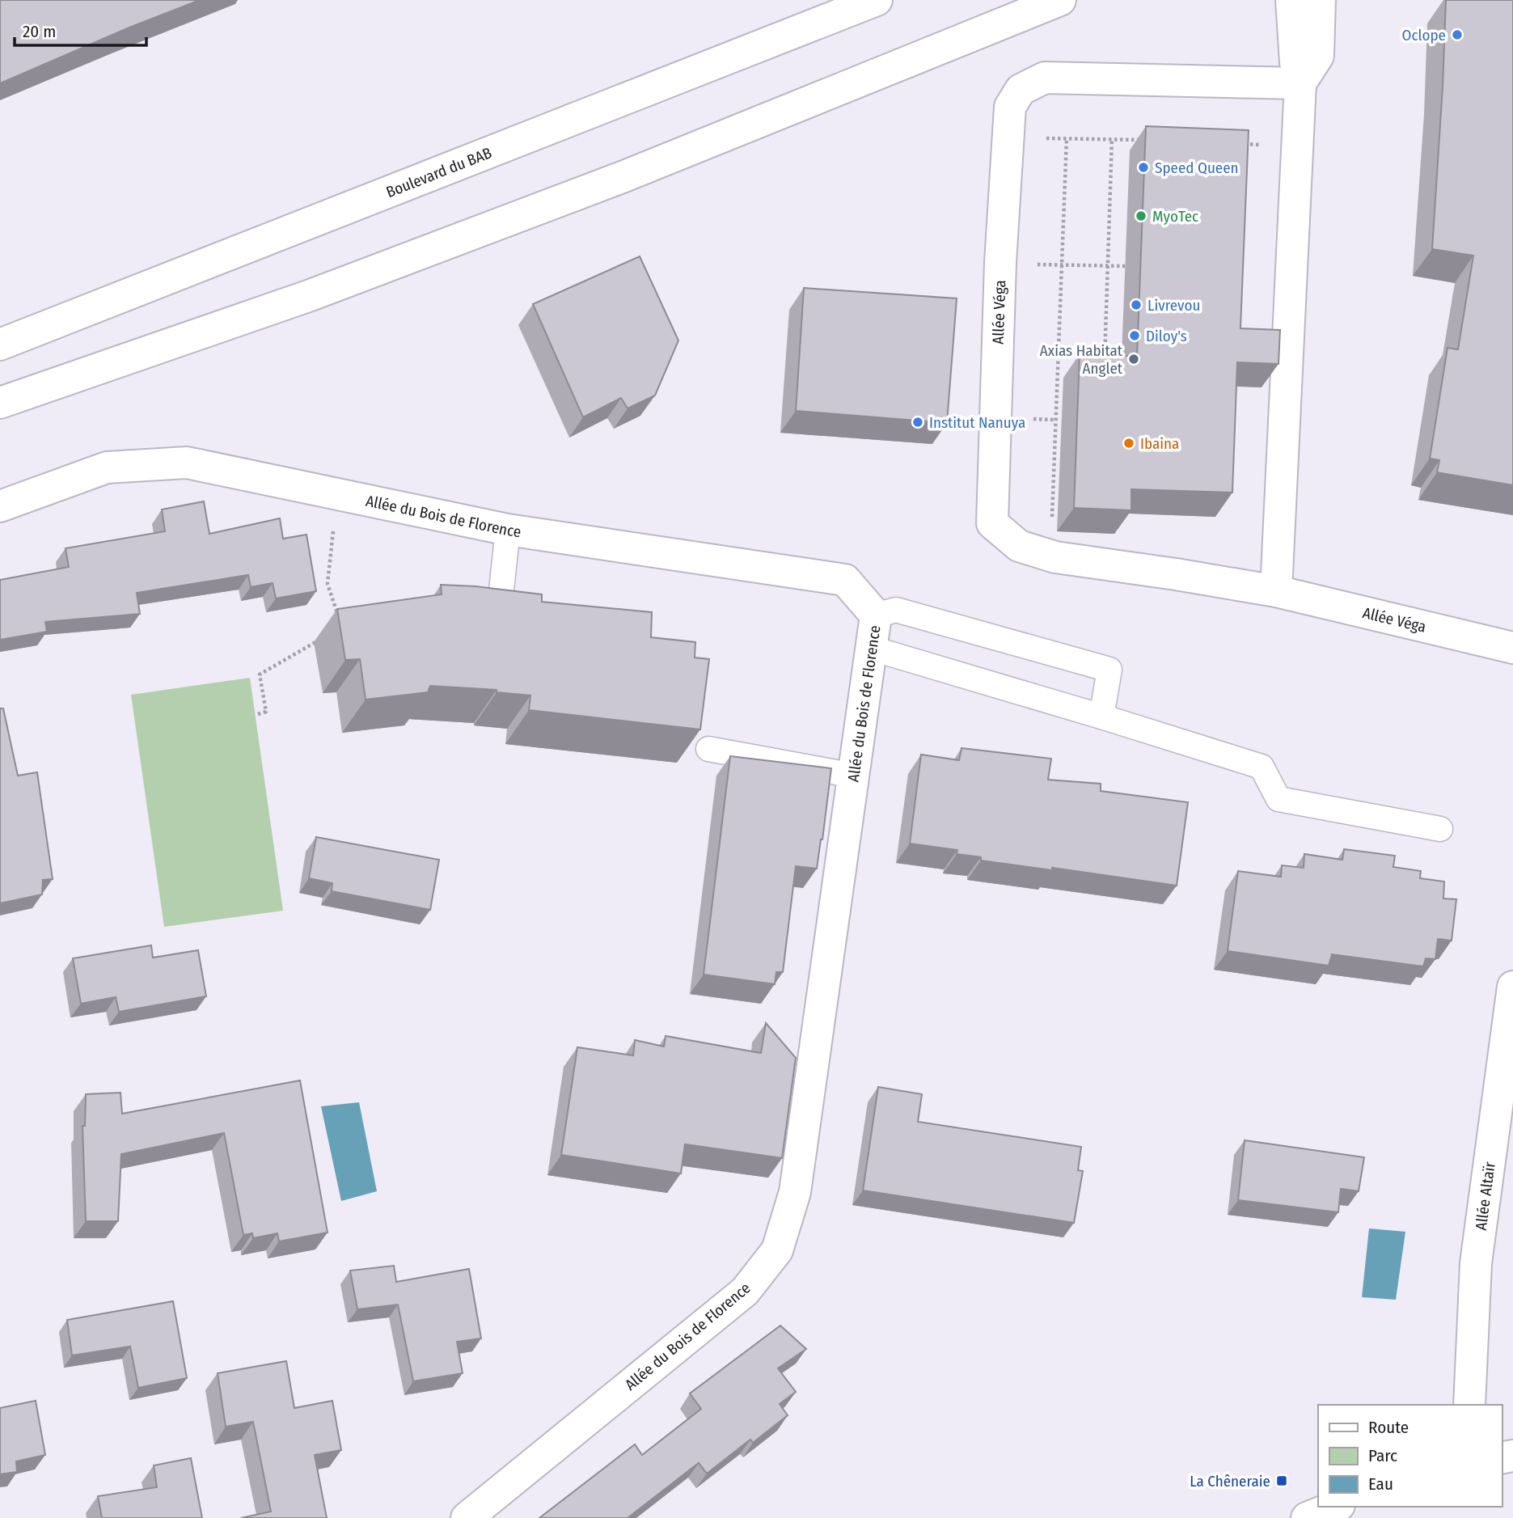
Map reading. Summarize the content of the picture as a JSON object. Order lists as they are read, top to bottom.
{
  "streets": {
    "street": [
      "Boulevard du BAB",
      "Allée Véga",
      "Allée du Bois de Florence",
      "Allée Altaïr"
    ]
  },
  "places": {
    "other": [
      "Oclope",
      "Speed Queen",
      "MyoTec",
      "Livrevou",
      "Diloy's",
      "Axias Habitat Anglet",
      "Institut Nanuya",
      "Ibaina"
    ],
    "transit": ["La Chêneraie"]
  },
  "legend": ["Route", "Parc", "Eau"],
  "scale_bar": "20 m"
}
